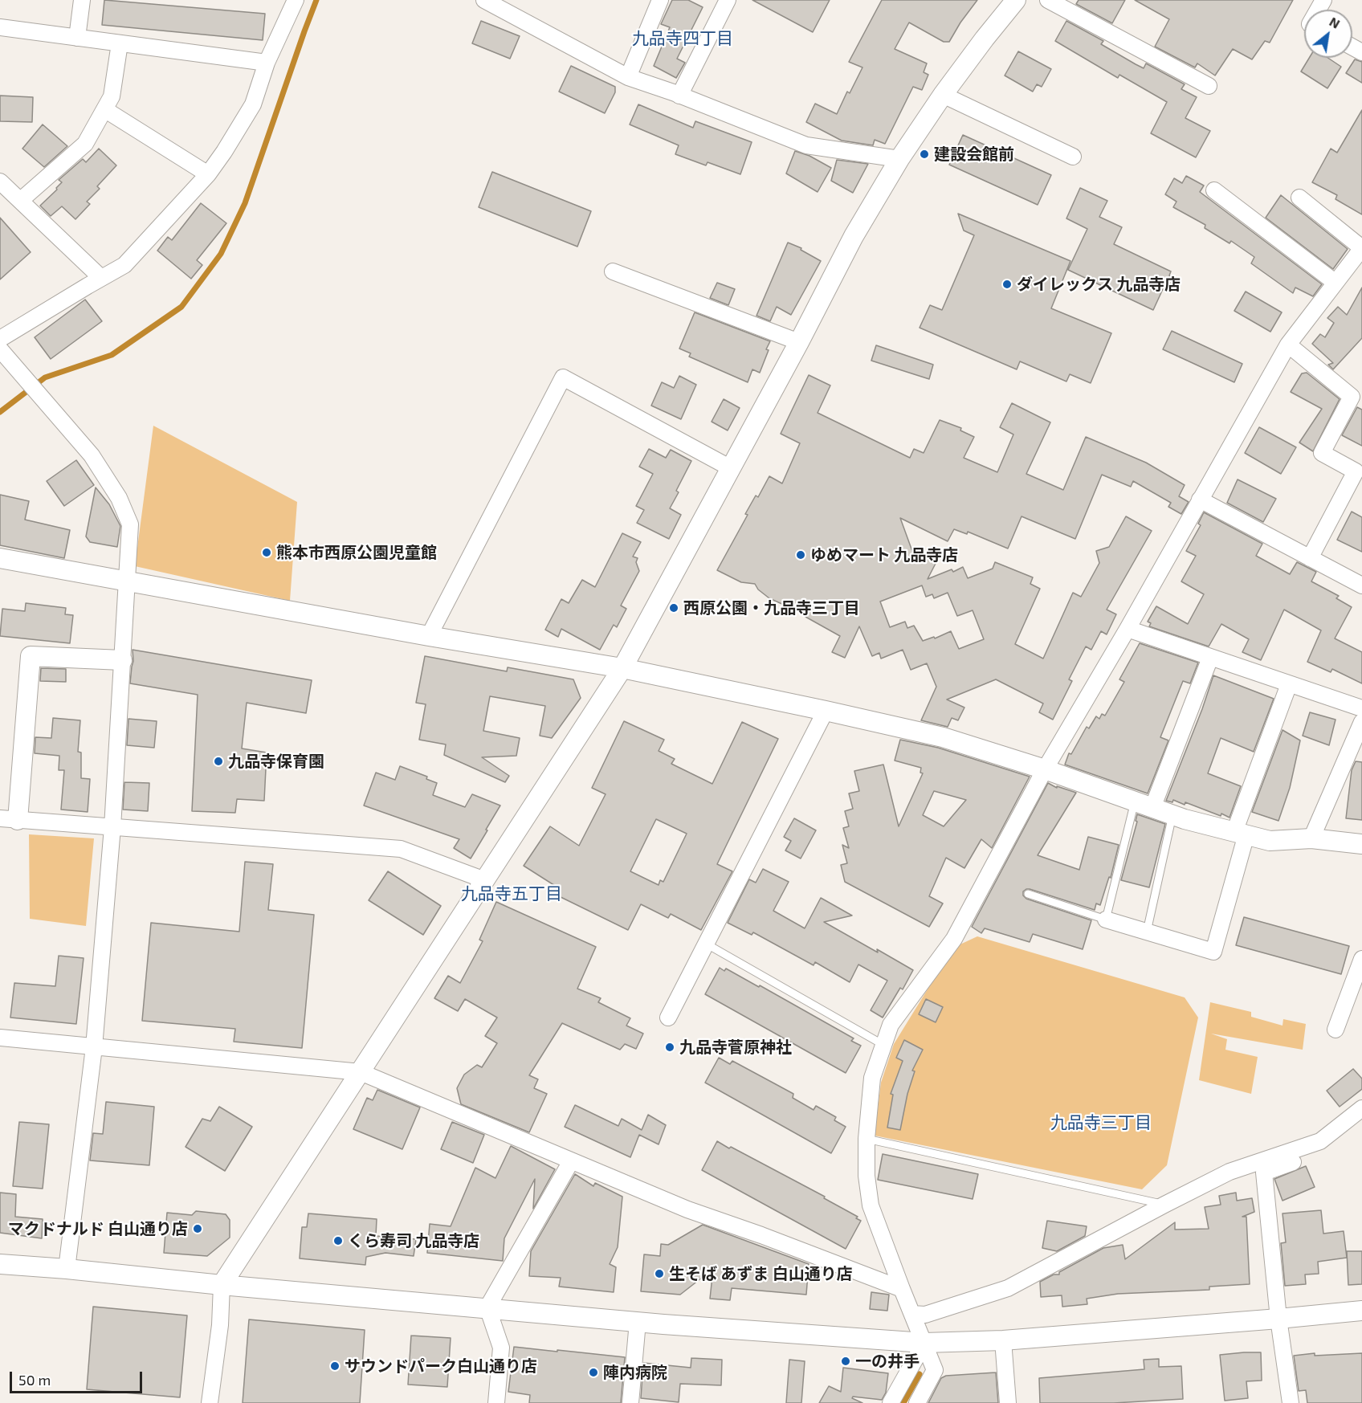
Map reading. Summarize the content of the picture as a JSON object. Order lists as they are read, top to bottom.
{
  "districts": ["九品寺四丁目", "九品寺五丁目", "九品寺三丁目"],
  "places": [
    "建設会館前",
    "ダイレックス 九品寺店",
    "熊本市西原公園児童館",
    "ゆめマート 九品寺店",
    "西原公園・九品寺三丁目",
    "九品寺保育園",
    "九品寺菅原神社",
    "マクドナルド 白山通り店",
    "くら寿司 九品寺店",
    "生そば あずま 白山通り店",
    "一の井手",
    "サウンドパーク白山通り店",
    "陣内病院"
  ],
  "scale_bar": "50 m",
  "north": "top right"
}
